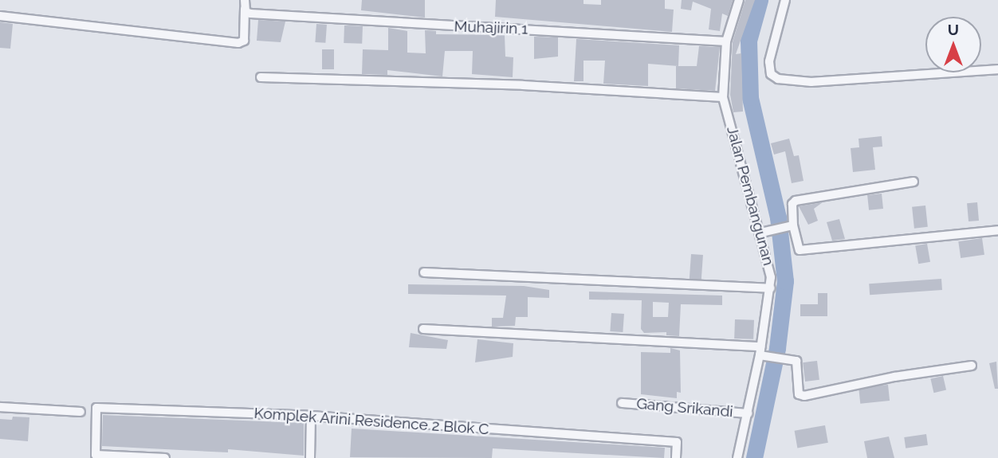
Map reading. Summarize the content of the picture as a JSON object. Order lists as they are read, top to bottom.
{
  "streets": {
    "street": [
      "Muhajirin 1",
      "Jalan Pembangunan",
      "Gang Srikandi",
      "Komplek Arini Residence 2 Blok C"
    ]
  },
  "crossings": [
    ["Muhajirin 1", "Jalan Pembangunan"],
    ["Jalan Pembangunan", "Gang Srikandi"]
  ],
  "north": "top"
}
